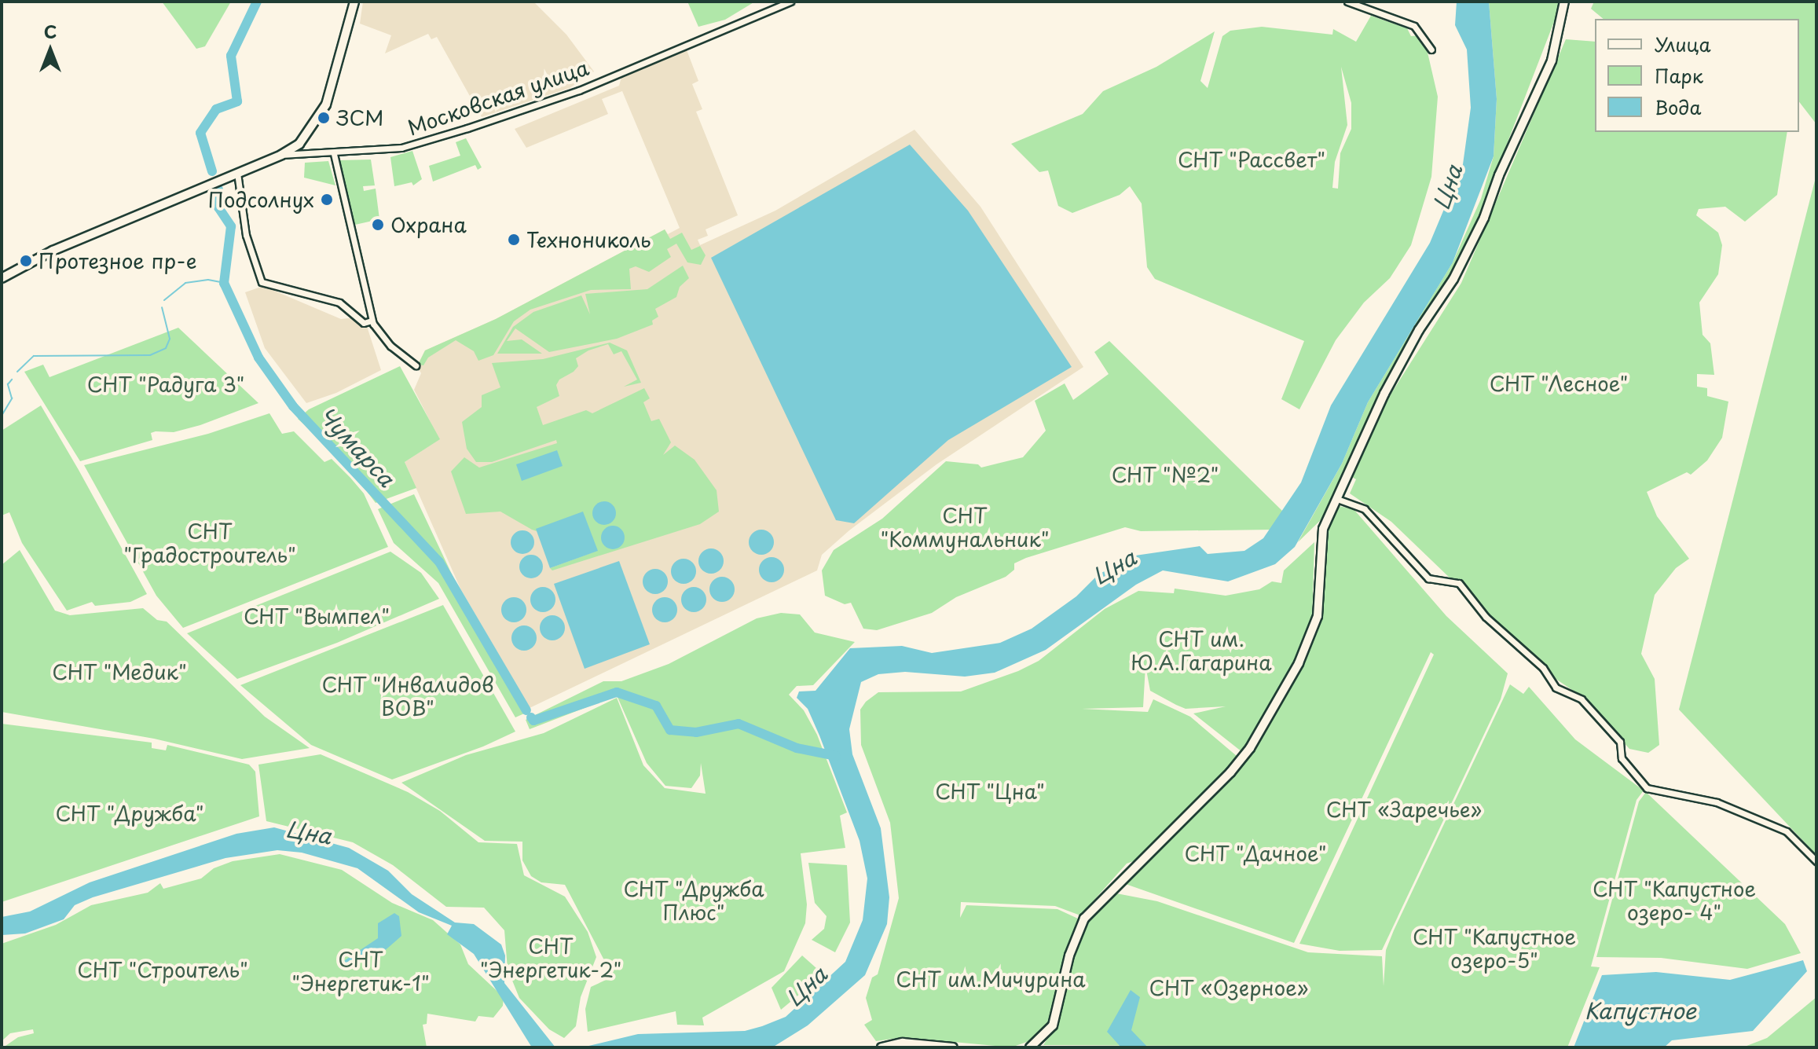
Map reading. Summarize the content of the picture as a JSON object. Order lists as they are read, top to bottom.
{
  "streets": {
    "street": ["Московская улица"]
  },
  "water": ["Цна", "Чумарса", "Капустное"],
  "parks": [
    "СНТ \"Рассвет\"",
    "СНТ \"Лесное\"",
    "СНТ \"Радуга 3\"",
    "СНТ \"№2\"",
    "СНТ \"Коммунальник\"",
    "СНТ \"Градостроитель\"",
    "СНТ \"Вымпел\"",
    "СНТ им. Ю.А.Гагарина",
    "СНТ \"Медик\"",
    "СНТ \"Инвалидов ВОВ\"",
    "СНТ \"Цна\"",
    "СНТ «Заречье»",
    "СНТ \"Дружба\"",
    "СНТ \"Дачное\"",
    "СНТ \"Дружба Плюс\"",
    "СНТ \"Капустное озеро- 4\"",
    "СНТ \"Капустное озеро-5\"",
    "СНТ \"Энергетик-2\"",
    "СНТ \"Энергетик-1\"",
    "СНТ \"Строитель\"",
    "СНТ им.Мичурина",
    "СНТ «Озерное»"
  ],
  "places": [
    "ЗСМ",
    "Подсолнух",
    "Охрана",
    "Технониколь",
    "Протезное пр-е"
  ],
  "legend": ["Улица", "Парк", "Вода"],
  "north": "top"
}
